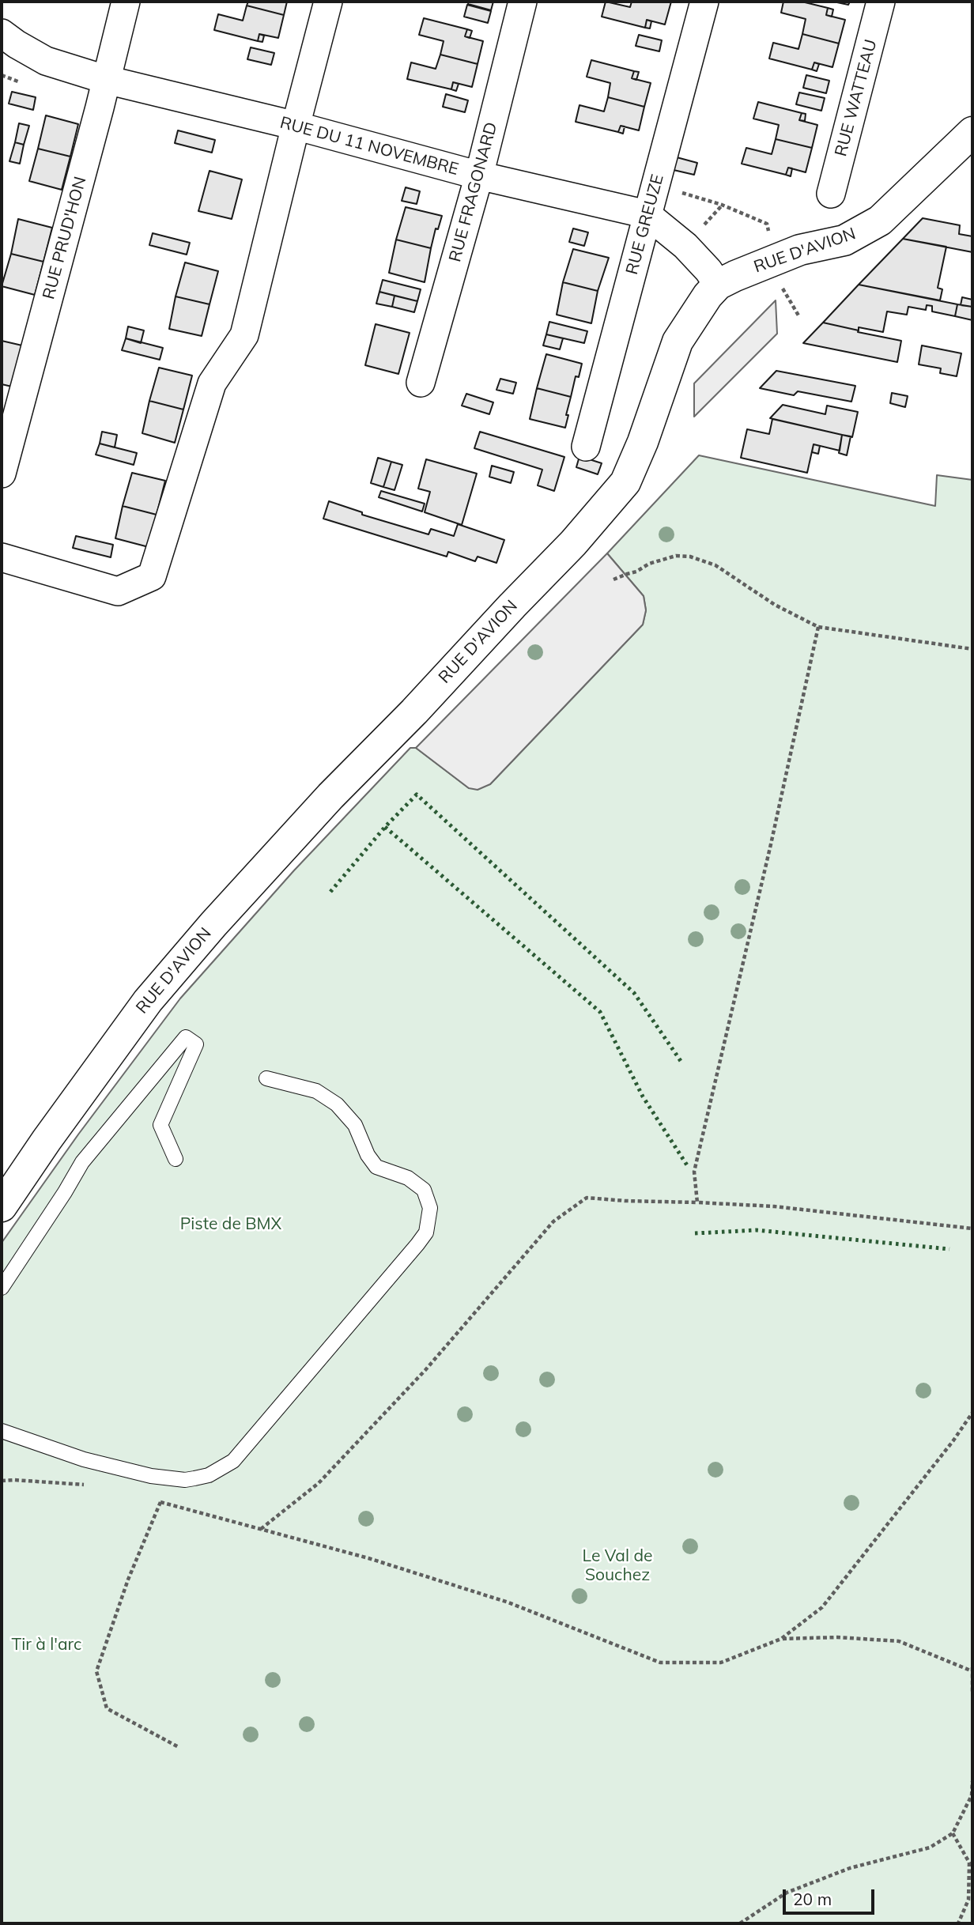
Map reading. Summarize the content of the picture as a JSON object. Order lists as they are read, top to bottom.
{
  "streets": {
    "street": [
      "RUE WATTEAU",
      "RUE DU 11 NOVEMBRE",
      "RUE FRAGONARD",
      "RUE GREUZE",
      "RUE PRUD'HON",
      "RUE D'AVION"
    ]
  },
  "crossings": [
    ["RUE DU 11 NOVEMBRE", "RUE FRAGONARD"],
    ["RUE DU 11 NOVEMBRE", "RUE GREUZE"],
    ["RUE DU 11 NOVEMBRE", "RUE PRUD'HON"],
    ["RUE DU 11 NOVEMBRE", "RUE D'AVION"]
  ],
  "parks": ["Piste de BMX", "Le Val de Souchez", "Tir à l'arc"],
  "scale_bar": "20 m"
}
